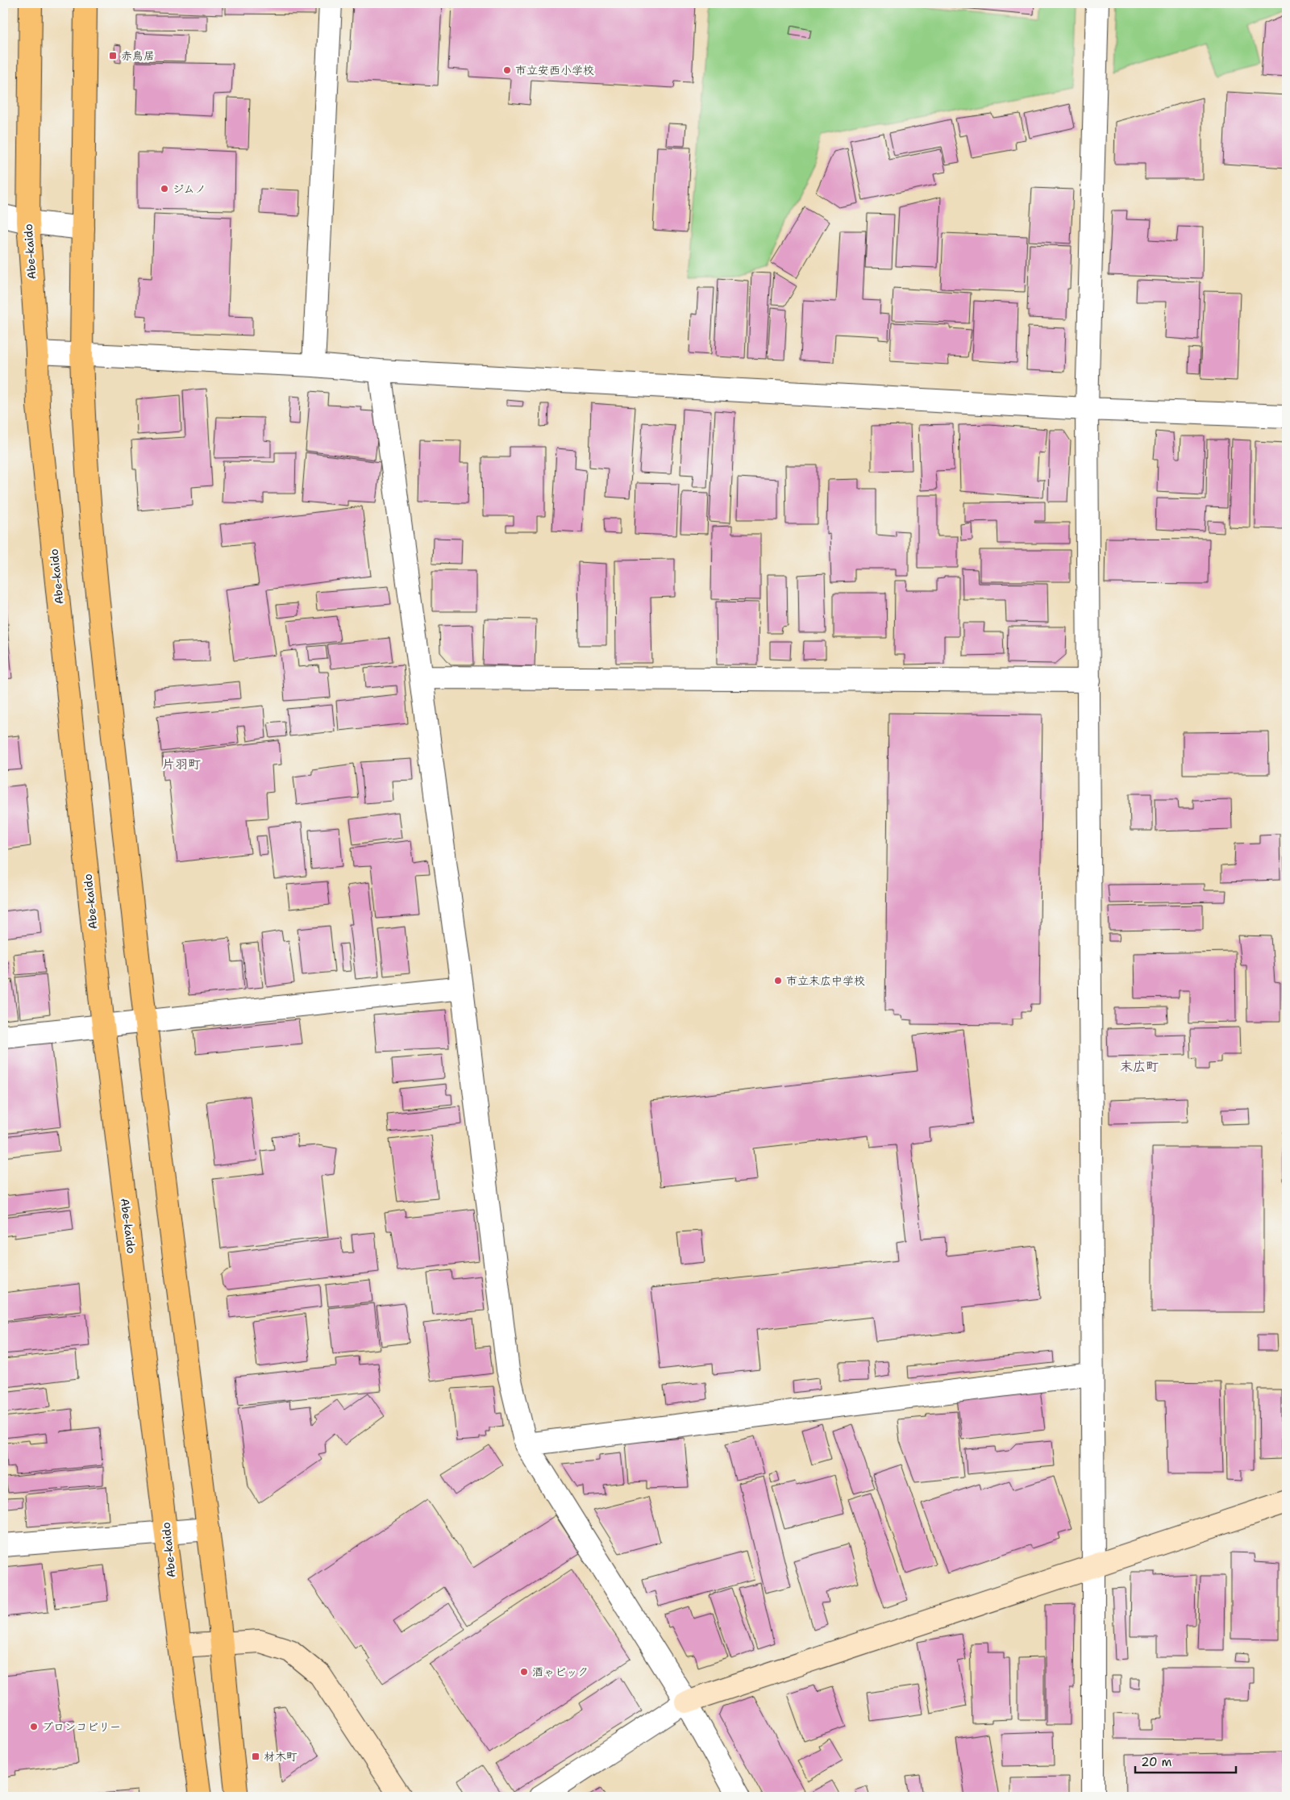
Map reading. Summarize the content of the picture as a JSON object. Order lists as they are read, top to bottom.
{
  "streets": {
    "main road": ["Abe-kaido"]
  },
  "districts": ["片羽町", "末広町"],
  "places": {
    "transit": ["赤鳥居", "材木町"],
    "other": [
      "市立安西小学校",
      "ジムノ",
      "市立末広中学校",
      "酒ゃビック",
      "ブロンコビリー"
    ]
  },
  "scale_bar": "20 m"
}
